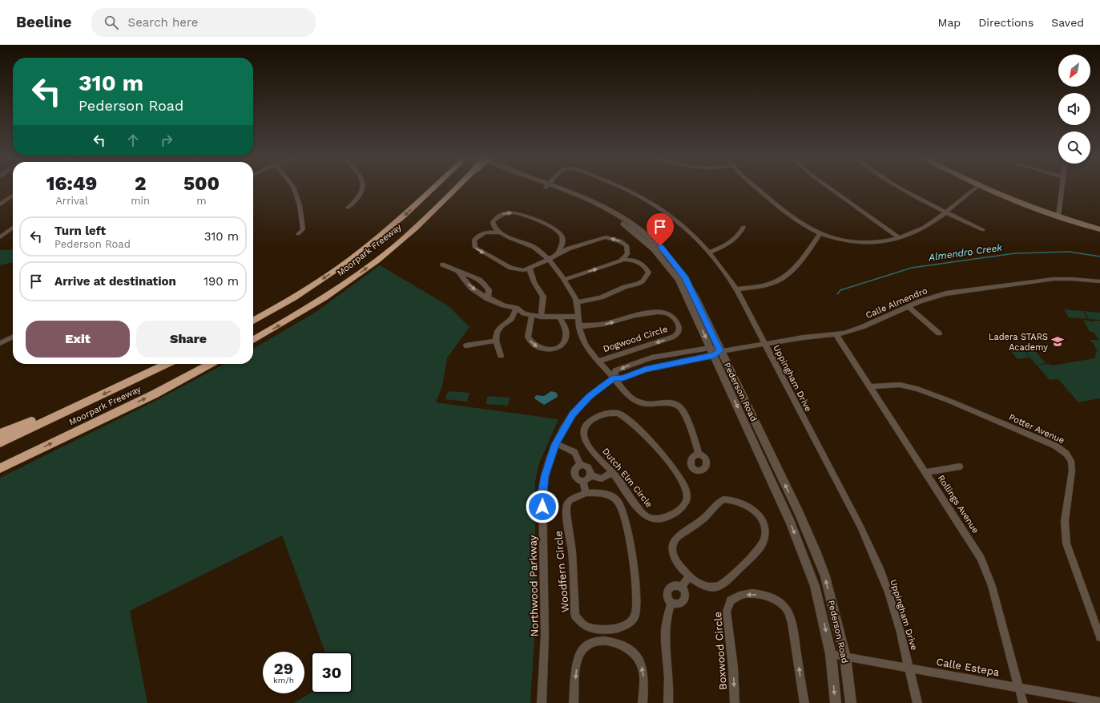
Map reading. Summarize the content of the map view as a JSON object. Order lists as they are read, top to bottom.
{
  "streets": {
    "highway": ["Moorpark Freeway"],
    "street": [
      "Calle Almendro",
      "Dogwood Circle",
      "Uppingham Drive",
      "Pederson Road",
      "Potter Avenue",
      "Dutch Elm Circle",
      "Rollings Avenue",
      "Woodfern Circle",
      "Northwood Parkway",
      "Boxwood Circle",
      "Calle Estepa"
    ]
  },
  "crossings": [
    ["Calle Almendro", "Uppingham Drive"],
    ["Calle Almendro", "Pederson Road"],
    ["Calle Almendro", "Rollings Avenue"],
    ["Calle Almendro", "Northwood Parkway"],
    ["Uppingham Drive", "Calle Estepa"],
    ["Pederson Road", "Northwood Parkway"],
    ["Pederson Road", "Calle Estepa"],
    ["Potter Avenue", "Rollings Avenue"],
    ["Rollings Avenue", "Calle Estepa"]
  ],
  "water": ["Almendro Creek"],
  "places": {
    "school or university": ["Ladera STARS Academy"]
  },
  "north": "bottom left",
  "page": {
    "header": "Beeline",
    "search": "Search here",
    "nav": ["Map", "Directions", "Saved"],
    "turn": ["310 m", "Pederson Road"],
    "eta": [
      "16:49",
      "Arrival",
      "2",
      "min",
      "500",
      "m"
    ],
    "list": [
      {
        "name": "Turn left",
        "note": "Pederson Road",
        "value": "310 m"
      },
      {
        "name": "Arrive at destination",
        "value": "190 m"
      }
    ],
    "buttons": ["Exit", "Share"],
    "speed": "29 km/h",
    "limit": "30"
  }
}
